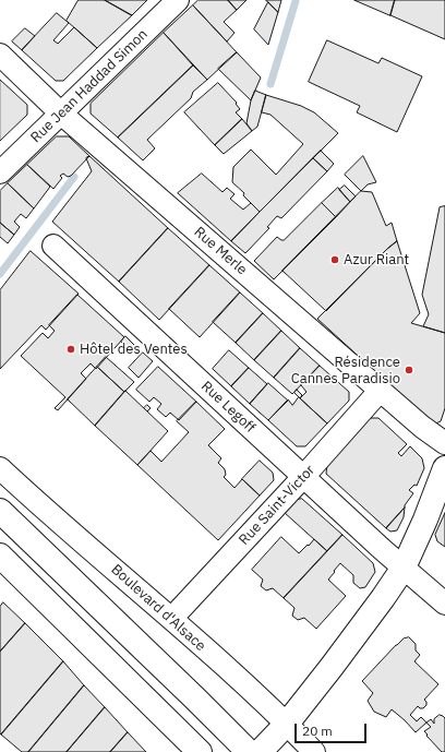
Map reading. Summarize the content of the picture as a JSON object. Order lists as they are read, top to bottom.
{
  "streets": {
    "street": [
      "Rue Jean Haddad Simon",
      "Rue Merle",
      "Rue Legoff",
      "Rue Saint-Victor",
      "Boulevard d'Alsace"
    ]
  },
  "crossings": [
    ["Rue Jean Haddad Simon", "Rue Merle"],
    ["Rue Merle", "Rue Saint-Victor"],
    ["Rue Legoff", "Rue Saint-Victor"],
    ["Rue Saint-Victor", "Boulevard d'Alsace"]
  ],
  "places": ["Azur Riant", "Hôtel des Ventes", "Résidence Cannes Paradisio"],
  "scale_bar": "20 m"
}
